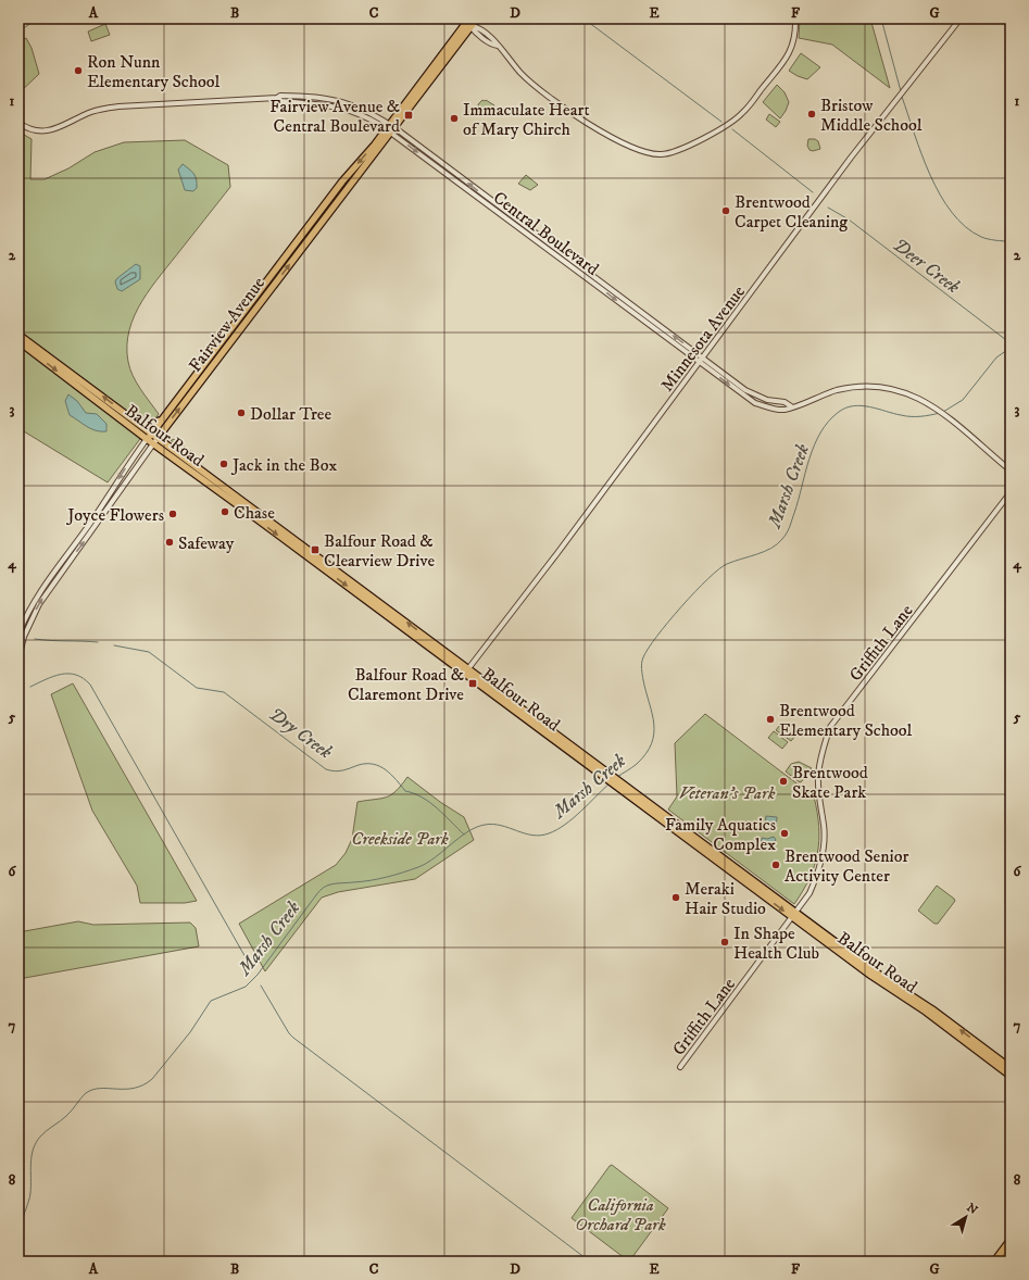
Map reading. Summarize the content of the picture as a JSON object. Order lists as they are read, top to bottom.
{
  "streets": {
    "main road": ["Fairview Avenue", "Balfour Road"],
    "street": ["Central Boulevard", "Minnesota Avenue", "Griffith Lane"]
  },
  "crossings": [
    ["Central Boulevard", "Fairview Avenue"],
    ["Central Boulevard", "Minnesota Avenue"],
    ["Fairview Avenue", "Balfour Road"],
    ["Minnesota Avenue", "Balfour Road"],
    ["Balfour Road", "Griffith Lane"]
  ],
  "water": ["Deer Creek", "Marsh Creek", "Dry Creek"],
  "parks": ["Veteran's Park", "Creekside Park", "California Orchard Park"],
  "places": {
    "other": [
      "Ron Nunn Elementary School",
      "Bristow Middle School",
      "Immaculate Heart of Mary Chirch",
      "Brentwood Carpet Cleaning",
      "Dollar Tree",
      "Jack in the Box",
      "Chase",
      "Joyce Flowers",
      "Safeway",
      "Brentwood Elementary School",
      "Brentwood Skate Park",
      "Family Aquatics Complex",
      "Brentwood Senior Activity Center",
      "Meraki Hair Studio",
      "In Shape Health Club"
    ],
    "transit": ["Fairview Avenue & Central Boulevard", "Balfour Road & Clearview Drive", "Balfour Road & Claremont Drive"]
  },
  "north": "top right",
  "grid": {
    "columns": [
      "A",
      "B",
      "C",
      "D",
      "E",
      "F",
      "G"
    ],
    "rows": [
      "1",
      "2",
      "3",
      "4",
      "5",
      "6",
      "7",
      "8"
    ]
  }
}
